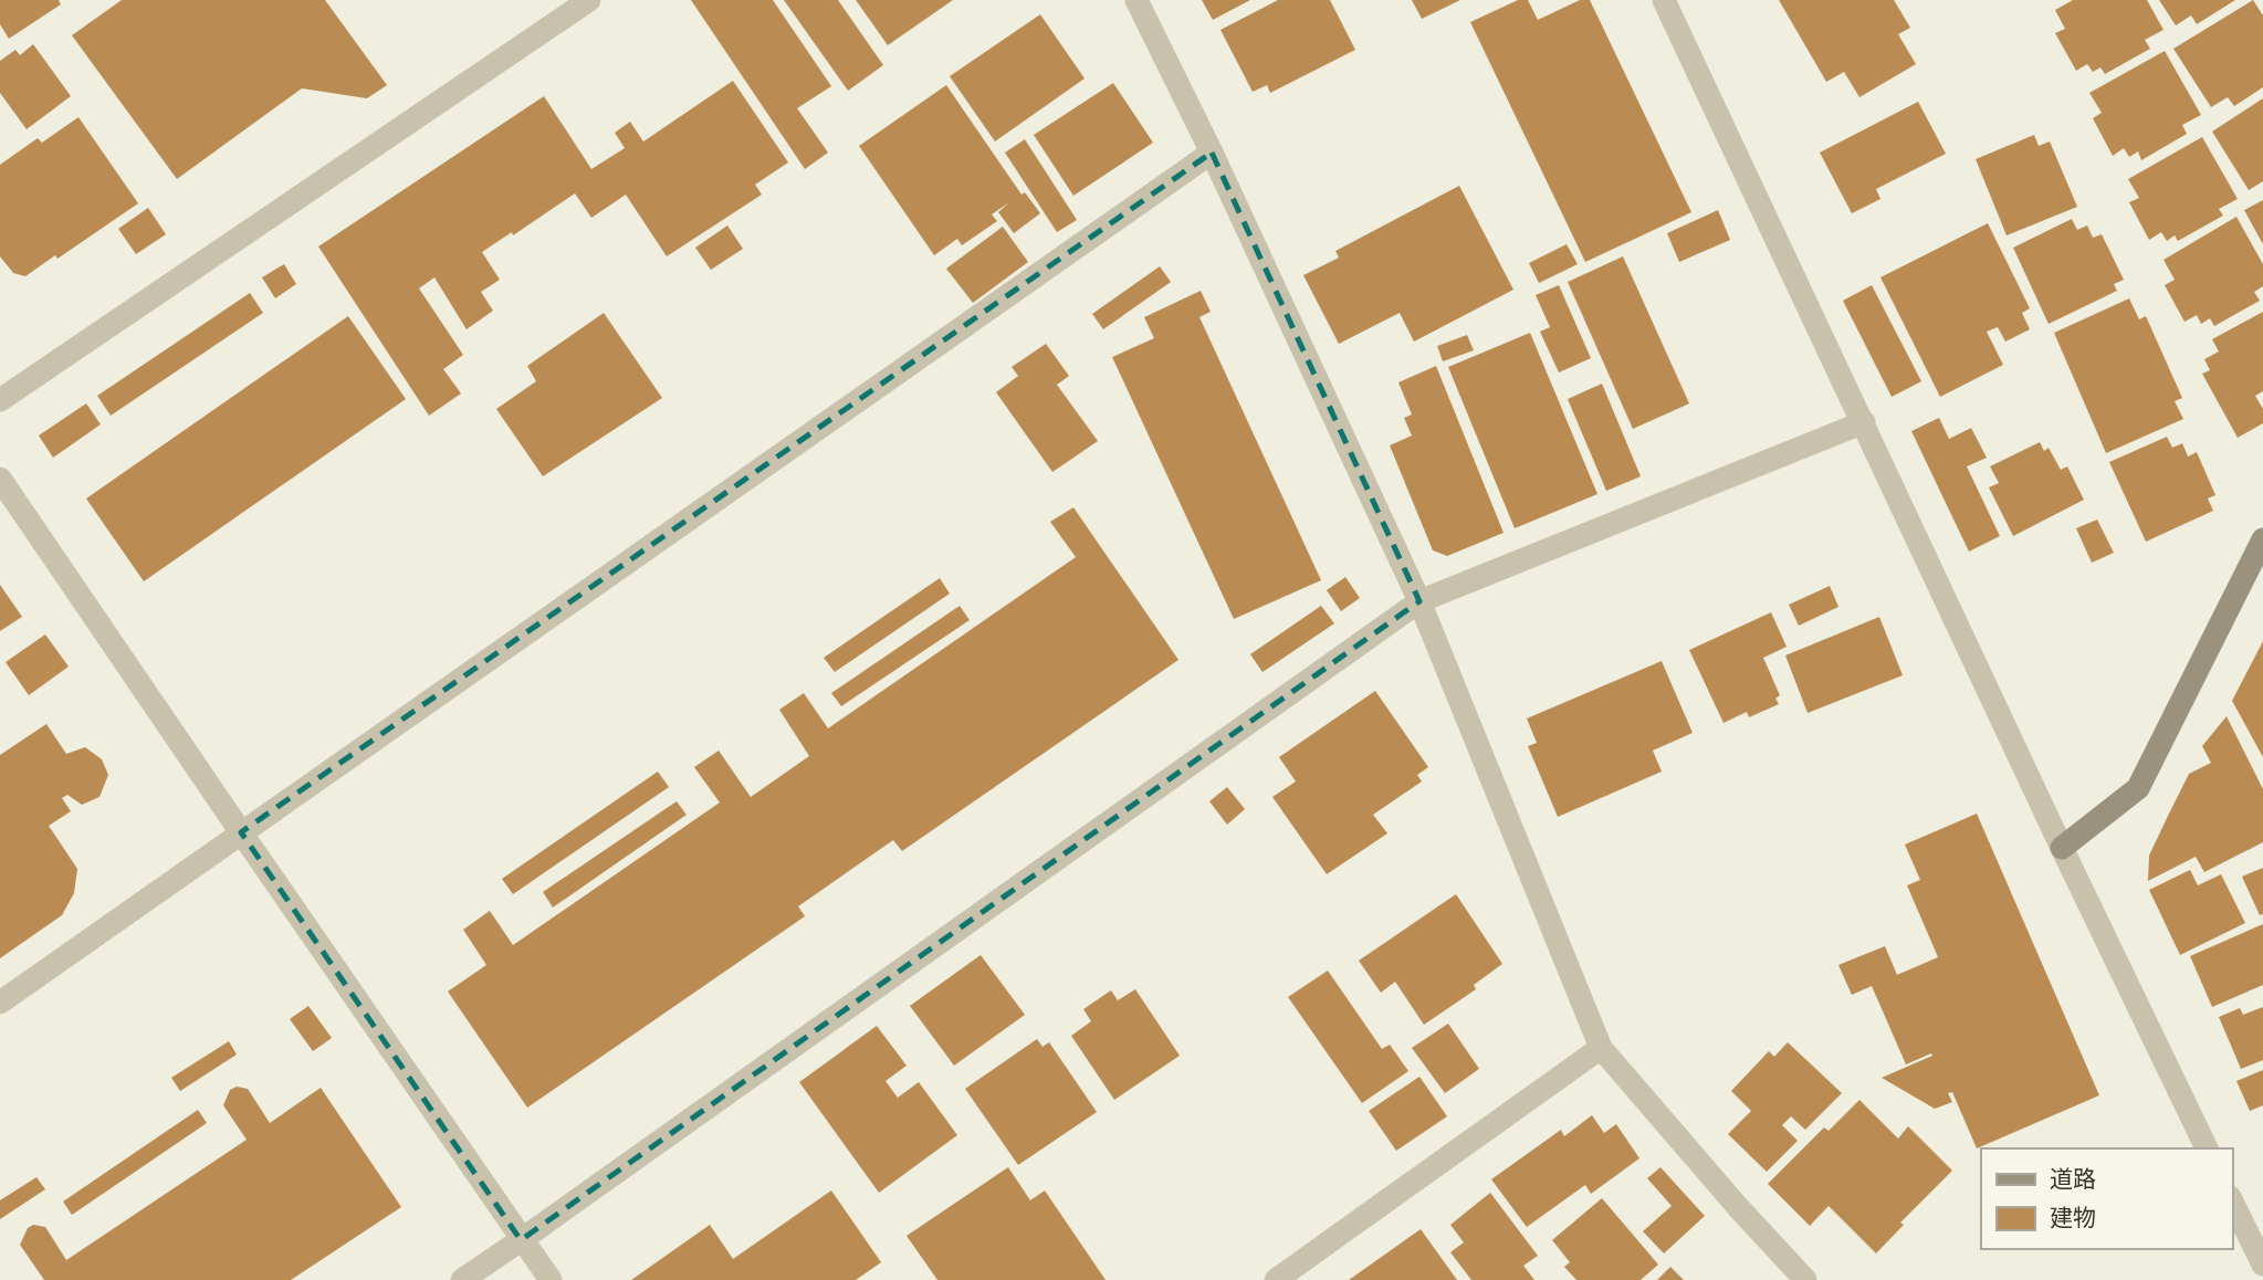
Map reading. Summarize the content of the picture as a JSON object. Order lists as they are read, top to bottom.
{
  "legend": ["道路", "建物"]
}
